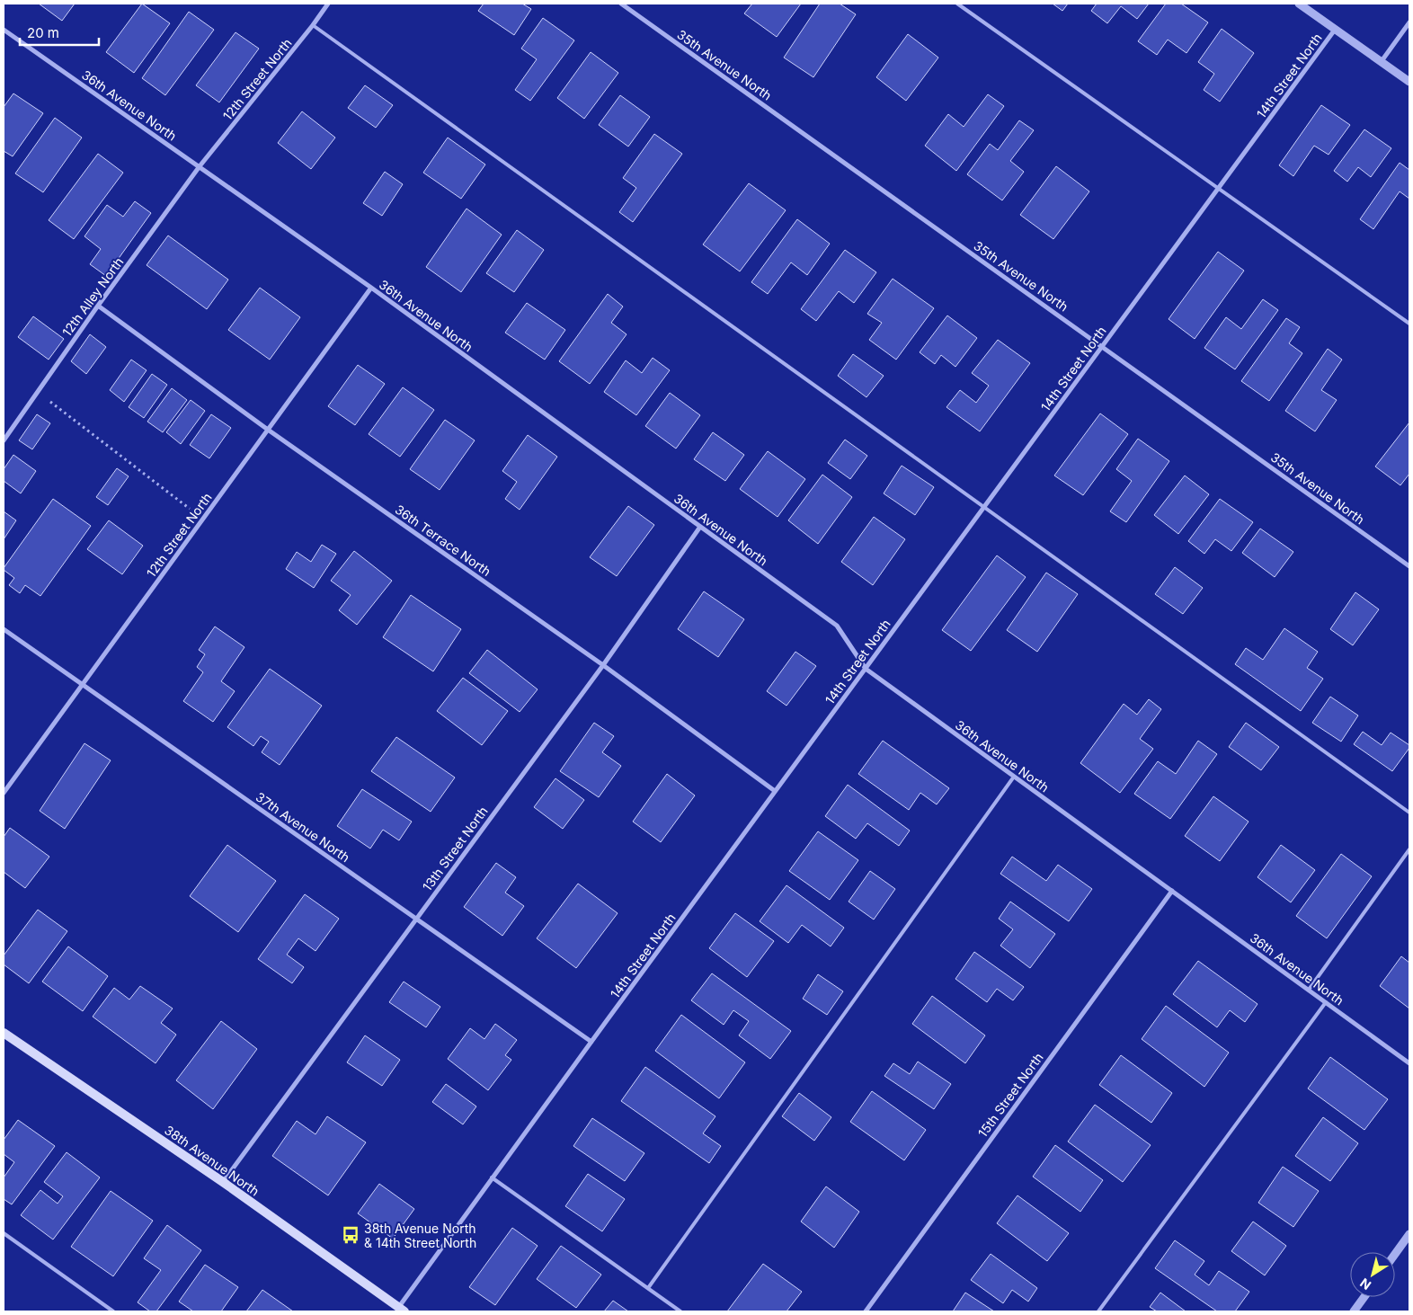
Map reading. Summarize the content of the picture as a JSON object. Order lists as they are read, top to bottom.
{
  "streets": {
    "main road": ["38th Avenue North"],
    "street": [
      "35th Avenue North",
      "14th Street North",
      "12th Street North",
      "36th Avenue North",
      "12th Alley North",
      "36th Terrace North",
      "37th Avenue North",
      "13th Street North",
      "15th Street North"
    ]
  },
  "crossings": [
    ["35th Avenue North", "14th Street North"],
    ["14th Street North", "36th Avenue North"],
    ["14th Street North", "36th Terrace North"],
    ["14th Street North", "37th Avenue North"],
    ["14th Street North", "38th Avenue North"],
    ["12th Street North", "36th Avenue North"],
    ["12th Street North", "12th Alley North"],
    ["12th Street North", "36th Terrace North"],
    ["12th Street North", "37th Avenue North"],
    ["36th Avenue North", "12th Alley North"],
    ["36th Avenue North", "13th Street North"],
    ["36th Avenue North", "15th Street North"],
    ["12th Alley North", "36th Terrace North"],
    ["36th Terrace North", "13th Street North"],
    ["37th Avenue North", "13th Street North"],
    ["13th Street North", "38th Avenue North"]
  ],
  "places": {
    "bus stop": ["38th Avenue North & 14th Street North"]
  },
  "scale_bar": "20 m",
  "north": "bottom left"
}
